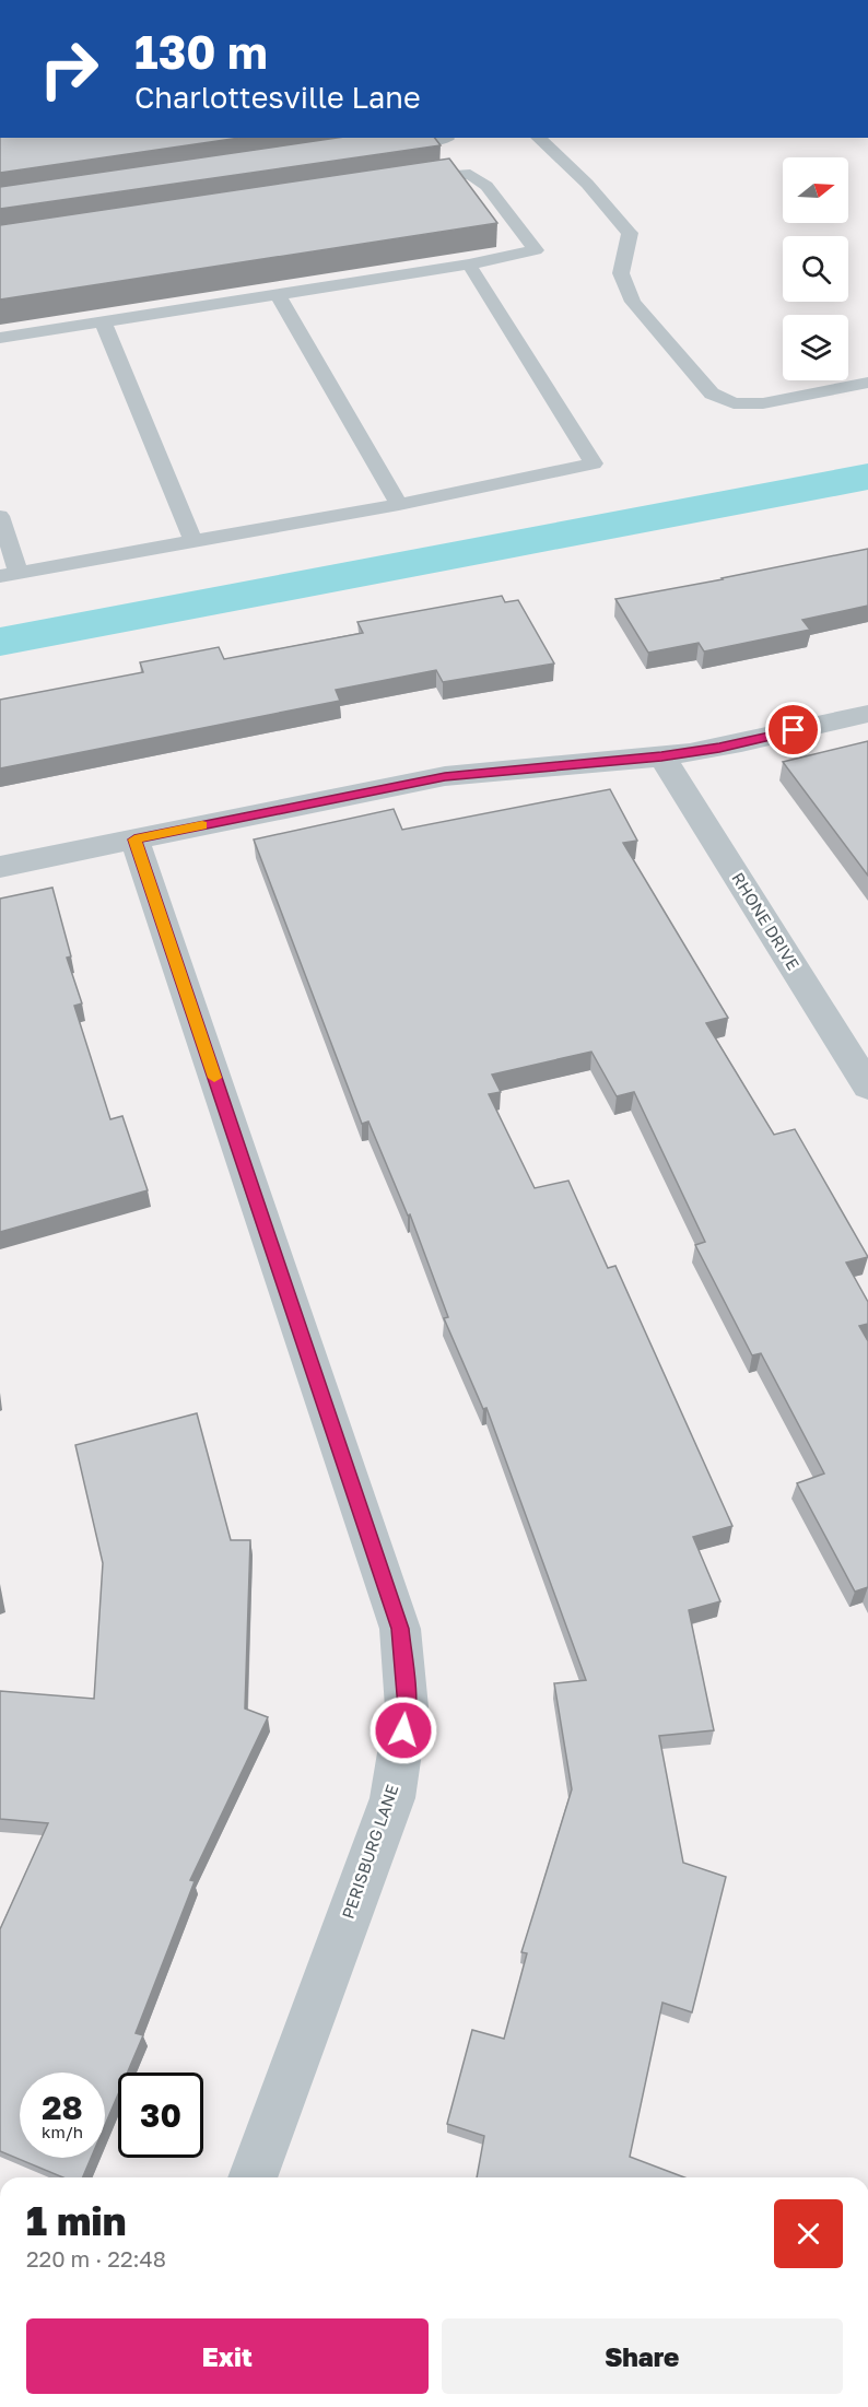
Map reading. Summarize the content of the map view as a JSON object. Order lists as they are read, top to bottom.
{
  "streets": {
    "street": ["RHONE DRIVE", "PERISBURG LANE"]
  },
  "north": "right",
  "page": {
    "turn": ["130 m", "Charlottesville Lane"],
    "speed": "28 km/h",
    "limit": "30",
    "heading": ["1 min", "220 m · 22:48"],
    "buttons": ["Exit", "Share"]
  }
}
